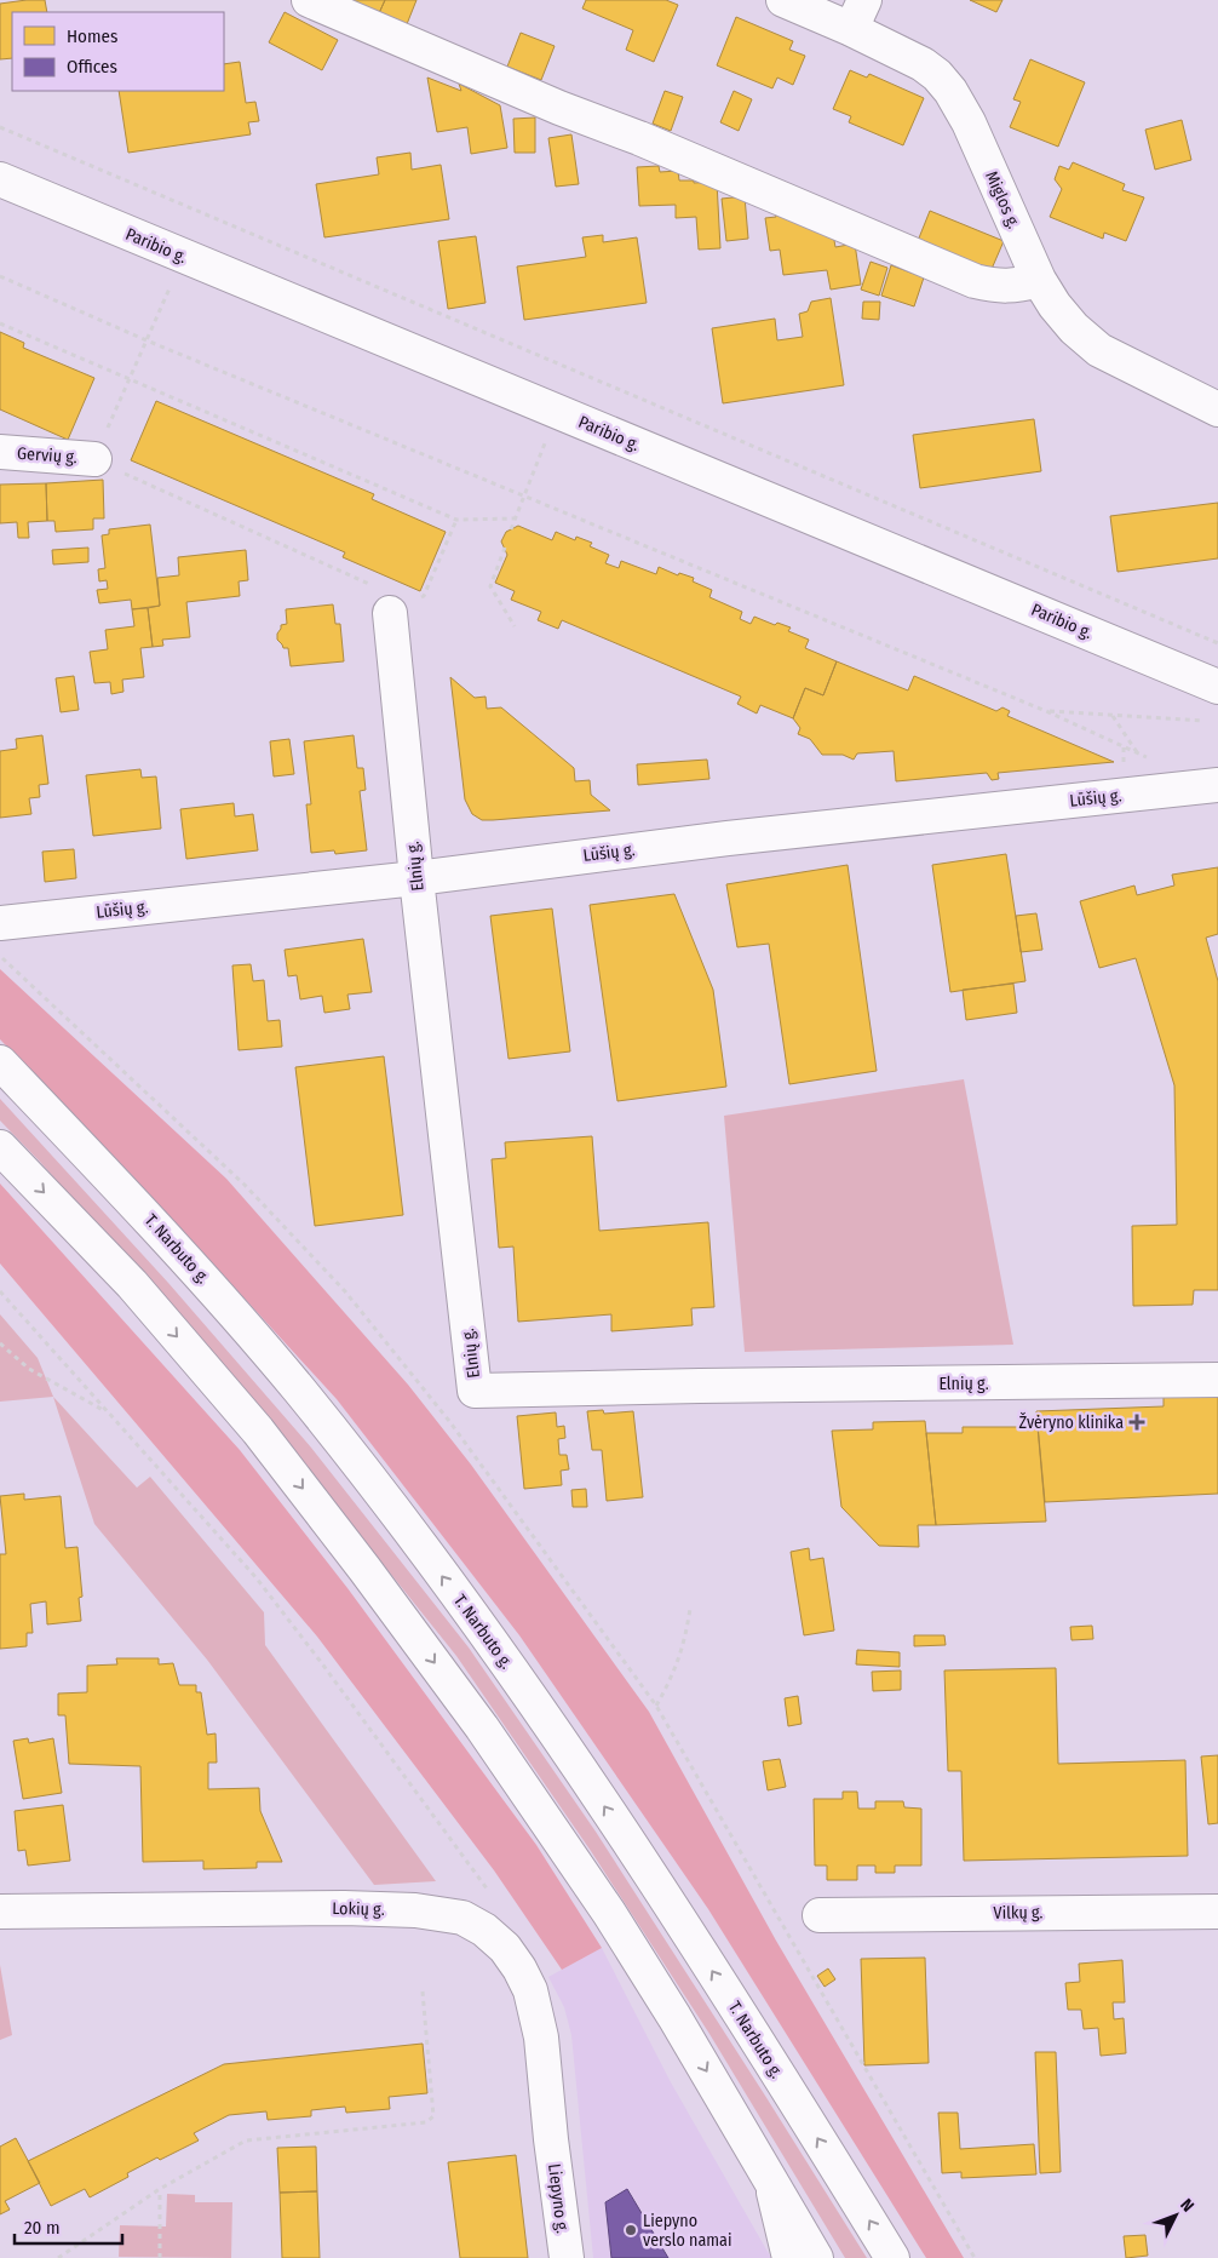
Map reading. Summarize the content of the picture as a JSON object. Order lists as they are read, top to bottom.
{
  "streets": {
    "street": [
      "Miglos g.",
      "Paribio g.",
      "Gervių g.",
      "Lūšių g.",
      "Elnių g.",
      "T. Narbuto g.",
      "Lokių g.",
      "Vilkų g.",
      "Liepyno g."
    ]
  },
  "crossings": [
    ["Lūšių g.", "Elnių g."],
    ["Lokių g.", "Liepyno g."]
  ],
  "places": {
    "health": ["Žvėryno klinika"],
    "other": ["Liepyno verslo namai"]
  },
  "legend": ["Homes", "Offices"],
  "scale_bar": "20 m",
  "north": "top right"
}
